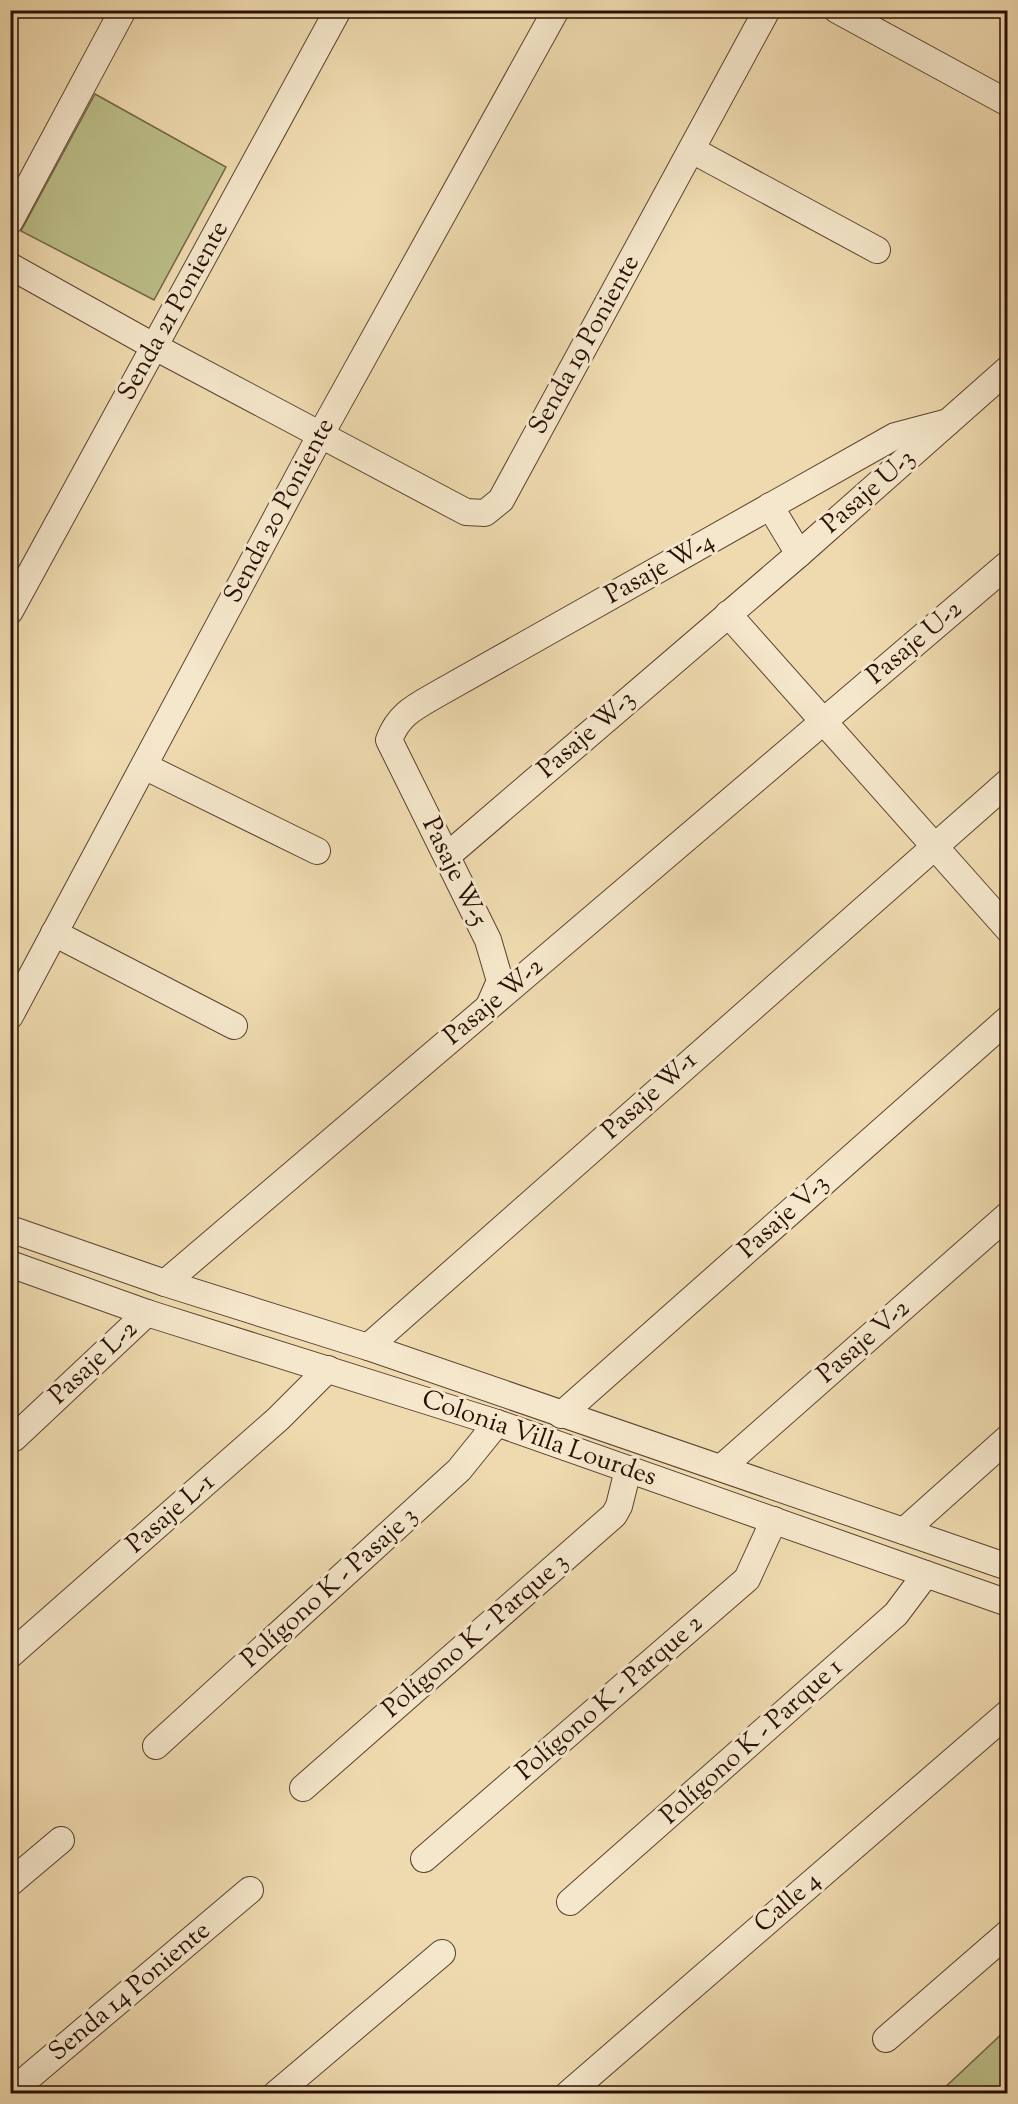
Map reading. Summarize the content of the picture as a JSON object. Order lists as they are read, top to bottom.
{
  "streets": {
    "street": [
      "Senda 21 Poniente",
      "Senda 19 Poniente",
      "Pasaje U-3",
      "Senda 20 Poniente",
      "Pasaje W-4",
      "Pasaje U-2",
      "Pasaje W-3",
      "Pasaje W-5",
      "Pasaje W-2",
      "Pasaje W-1",
      "Pasaje V-3",
      "Pasaje V-2",
      "Pasaje L-2",
      "Colonia Villa Lourdes",
      "Pasaje L-1",
      "Polígono K - Pasaje 3",
      "Polígono K - Parque 3",
      "Polígono K - Parque 2",
      "Polígono K - Parque 1",
      "Calle 4",
      "Senda 14 Poniente"
    ]
  },
  "crossings": [
    ["Senda 21 Poniente", "Senda 19 Poniente"],
    ["Senda 19 Poniente", "Senda 20 Poniente"],
    ["Pasaje U-3", "Pasaje W-4"],
    ["Pasaje U-3", "Pasaje W-3"],
    ["Pasaje W-4", "Pasaje W-5"],
    ["Pasaje U-2", "Pasaje W-2"],
    ["Pasaje W-3", "Pasaje W-5"],
    ["Pasaje W-5", "Pasaje W-2"],
    ["Pasaje W-2", "Colonia Villa Lourdes"],
    ["Pasaje W-1", "Colonia Villa Lourdes"],
    ["Pasaje V-3", "Colonia Villa Lourdes"],
    ["Pasaje V-2", "Colonia Villa Lourdes"],
    ["Pasaje L-2", "Colonia Villa Lourdes"],
    ["Colonia Villa Lourdes", "Pasaje L-1"],
    ["Colonia Villa Lourdes", "Polígono K - Pasaje 3"],
    ["Colonia Villa Lourdes", "Polígono K - Parque 3"],
    ["Colonia Villa Lourdes", "Polígono K - Parque 2"],
    ["Colonia Villa Lourdes", "Polígono K - Parque 1"]
  ]
}
